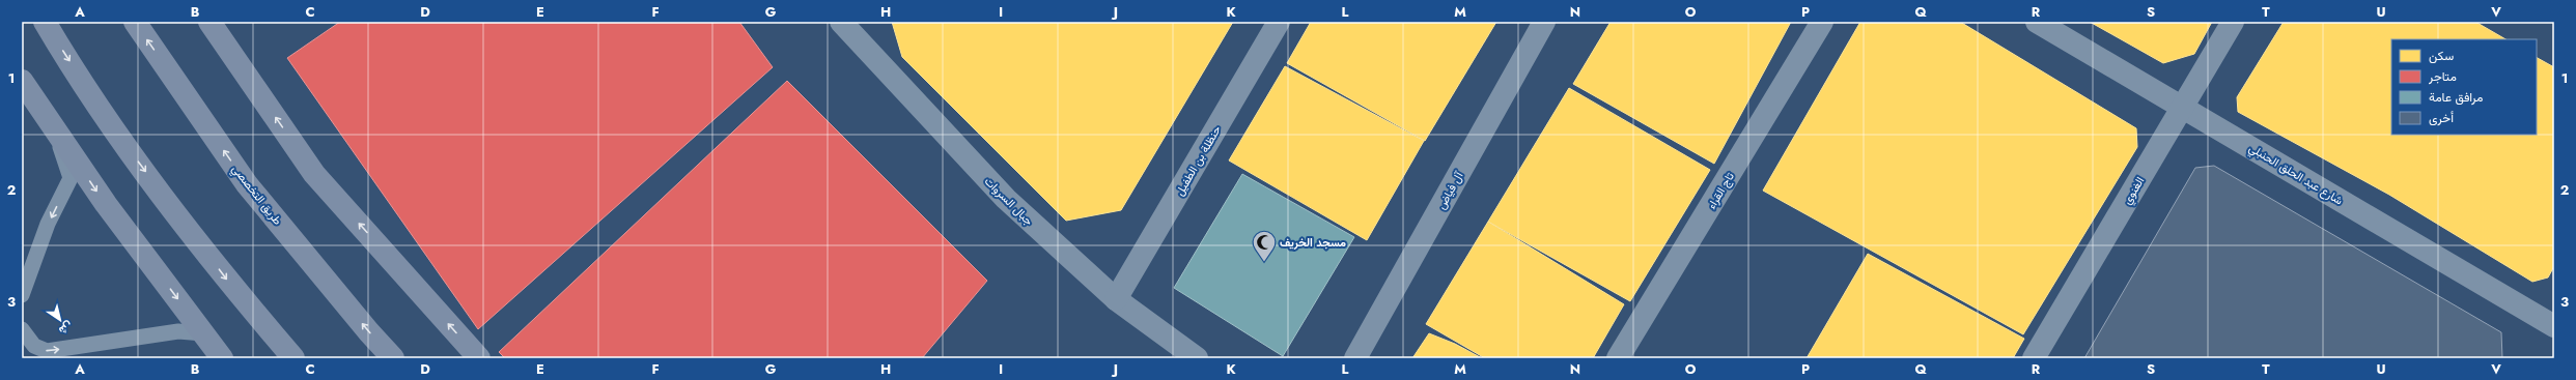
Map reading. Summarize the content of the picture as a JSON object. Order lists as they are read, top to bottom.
{
  "streets": {
    "main road": ["طريق التخصصي"],
    "street": [
      "حنظلة بن الطفيل",
      "شارع عبد الحلق الحنبلي",
      "آل فياض",
      "تاج القراء",
      "الغنوي",
      "جبال السروات"
    ]
  },
  "crossings": [
    ["حنظلة بن الطفيل", "جبال السروات"],
    ["شارع عبد الحلق الحنبلي", "الغنوي"]
  ],
  "places": {
    "mosque": ["مسجد الخريف"]
  },
  "legend": [
    "سكن",
    "متاجر",
    "مرافق عامة",
    "أخرى"
  ],
  "north": "bottom right",
  "grid": {
    "columns": [
      "A",
      "B",
      "C",
      "D",
      "E",
      "F",
      "G",
      "H",
      "I",
      "J",
      "K",
      "L",
      "M",
      "N",
      "O",
      "P",
      "Q",
      "R",
      "S",
      "T",
      "U",
      "V"
    ],
    "rows": ["1", "2", "3"]
  }
}
